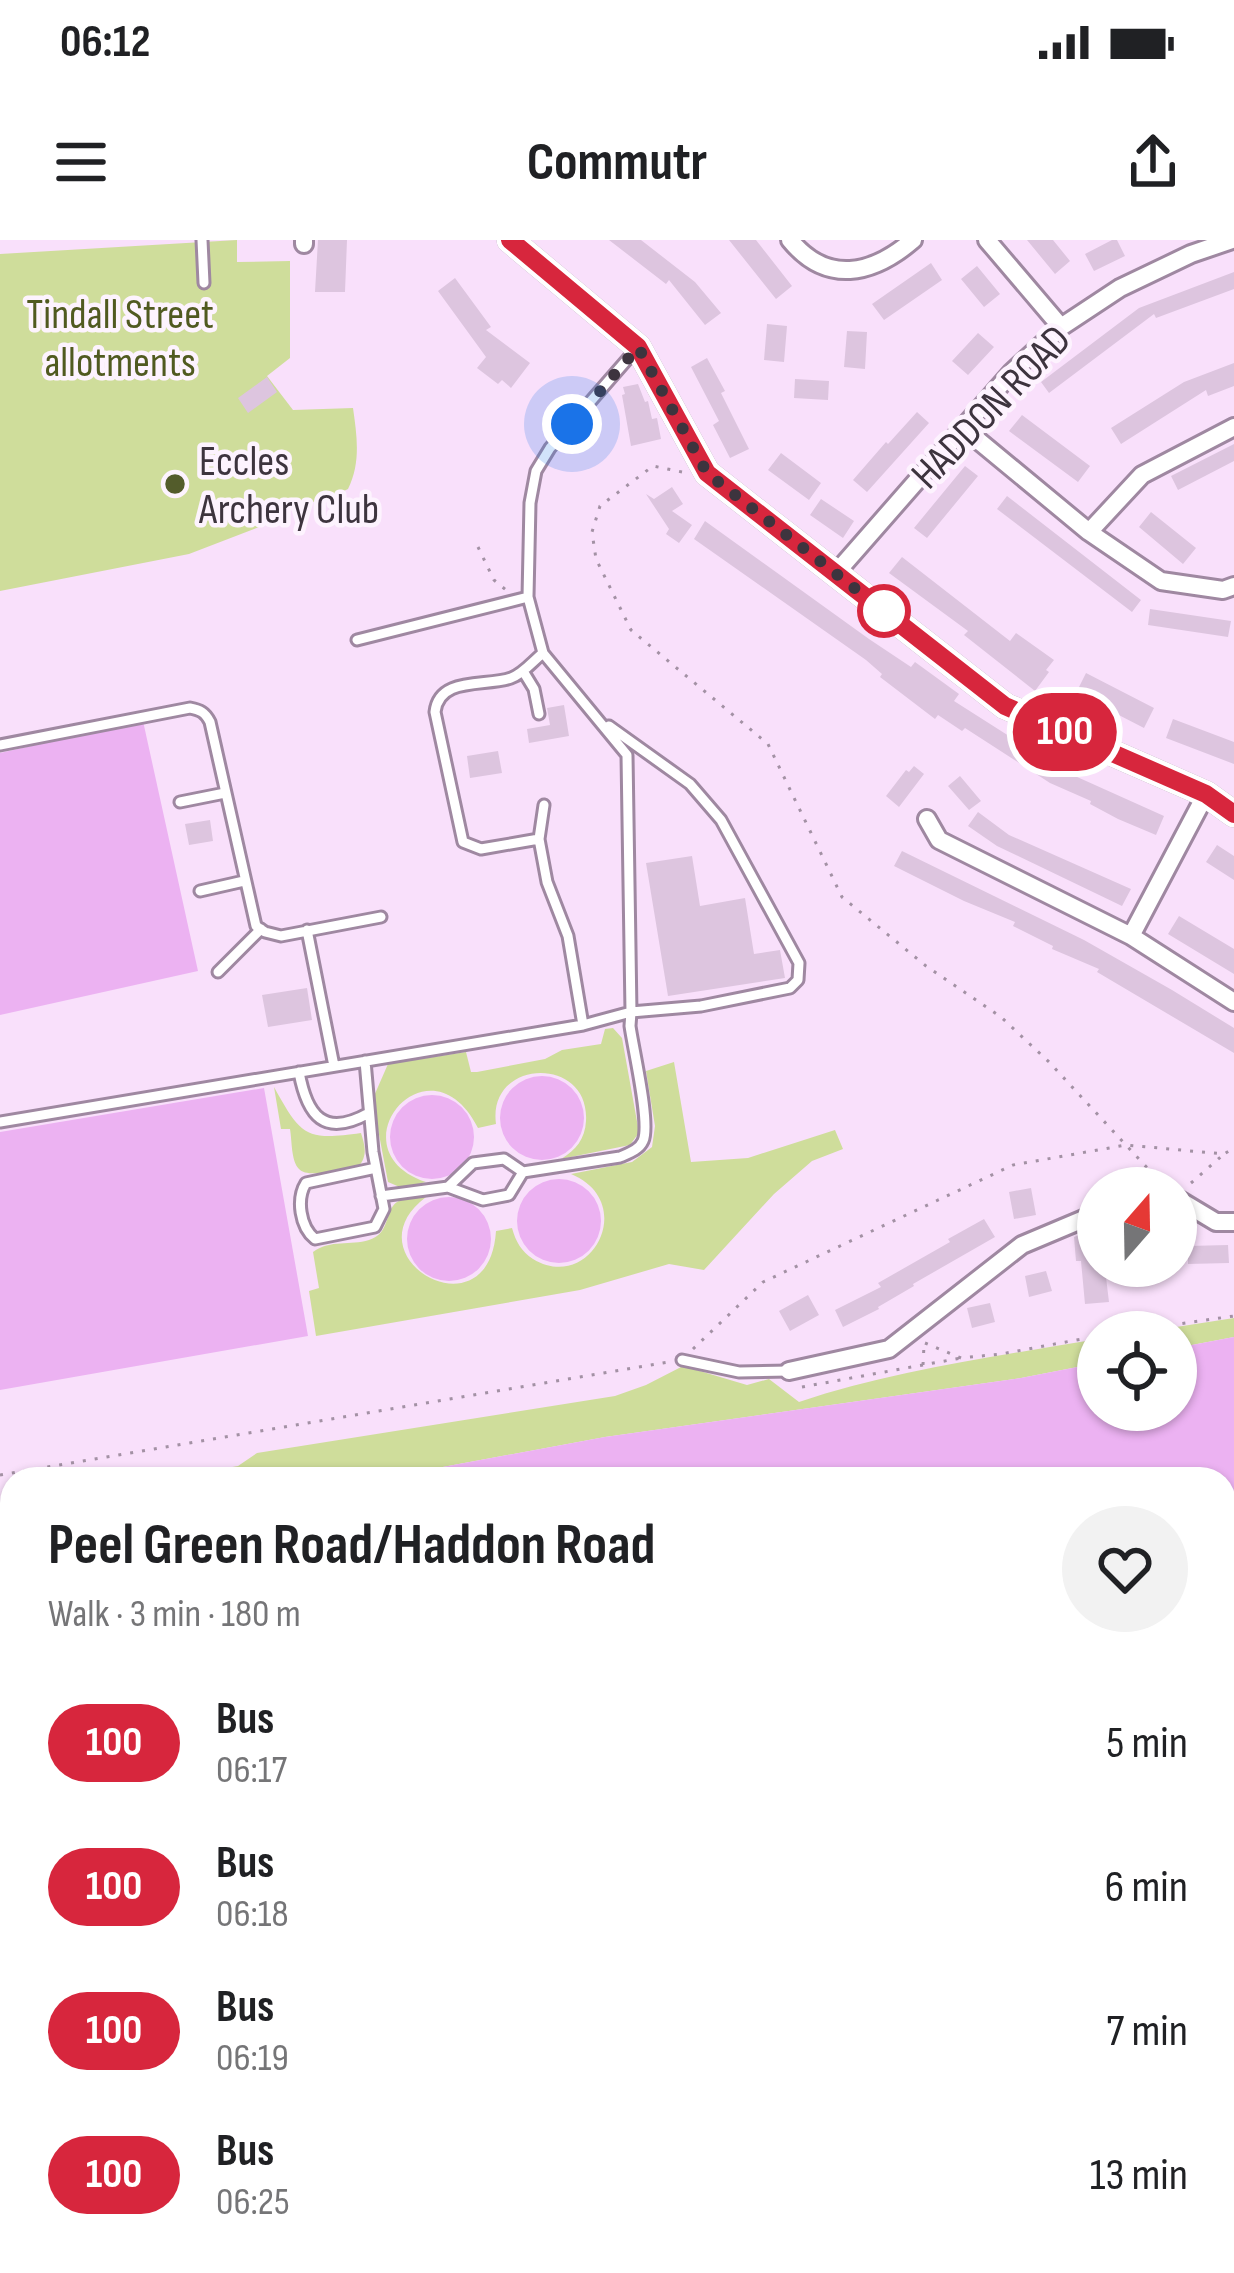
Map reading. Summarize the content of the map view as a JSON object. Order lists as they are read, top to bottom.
{
  "streets": {
    "street": ["HADDON ROAD"]
  },
  "parks": ["Tindall Street allotments"],
  "places": ["Eccles Archery Club"],
  "lines": ["bus line 100"],
  "north": "top",
  "page": {
    "status": "06:12",
    "header": "Commutr",
    "on_map": "100",
    "heading": ["Peel Green Road/Haddon Road", "Walk · 3 min · 180 m"],
    "list": [
      {
        "mark": "100",
        "name": "Bus",
        "note": "06:17",
        "value": "5 min"
      },
      {
        "mark": "100",
        "name": "Bus",
        "note": "06:18",
        "value": "6 min"
      },
      {
        "mark": "100",
        "name": "Bus",
        "note": "06:19",
        "value": "7 min"
      },
      {
        "mark": "100",
        "name": "Bus",
        "note": "06:25",
        "value": "13 min"
      }
    ]
  }
}
